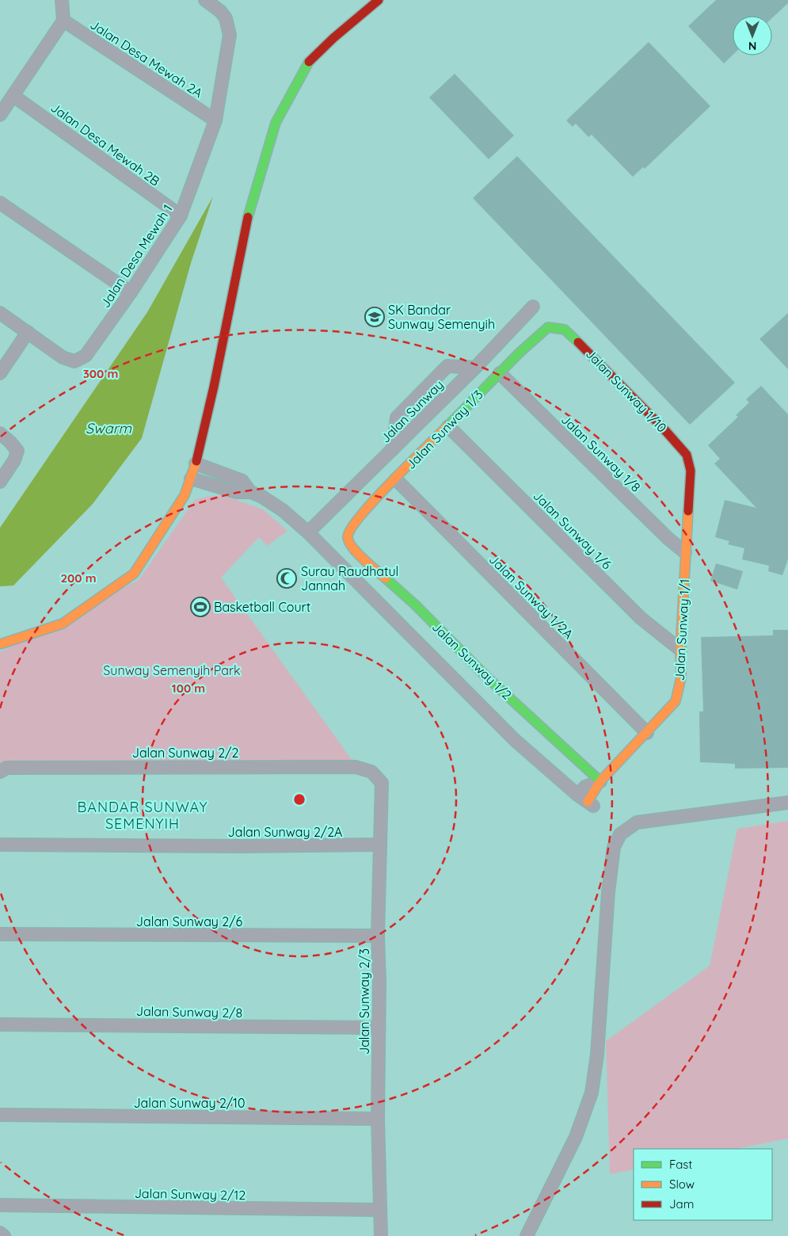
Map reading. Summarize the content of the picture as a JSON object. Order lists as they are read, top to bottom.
{
  "streets": {
    "street": [
      "Jalan Desa Mewah 2A",
      "Jalan Desa Mewah 2B",
      "Jalan Desa Mewah 1",
      "Jalan Sunway 1/10",
      "Jalan Sunway",
      "Jalan Sunway 1/3",
      "Jalan Sunway 1/8",
      "Jalan Sunway 1/6",
      "Jalan Sunway 1/2A",
      "Jalan Sunway 1/1",
      "Jalan Sunway 1/2",
      "Jalan Sunway 2/2",
      "Jalan Sunway 2/2A",
      "Jalan Sunway 2/6",
      "Jalan Sunway 2/3",
      "Jalan Sunway 2/8",
      "Jalan Sunway 2/10",
      "Jalan Sunway 2/12"
    ]
  },
  "crossings": [
    ["Jalan Desa Mewah 2A", "Jalan Desa Mewah 1"],
    ["Jalan Desa Mewah 2B", "Jalan Desa Mewah 1"],
    ["Jalan Sunway 1/10", "Jalan Sunway 1/3"],
    ["Jalan Sunway 1/10", "Jalan Sunway 1/1"],
    ["Jalan Sunway 1/3", "Jalan Sunway 1/8"],
    ["Jalan Sunway 1/3", "Jalan Sunway 1/6"],
    ["Jalan Sunway 1/3", "Jalan Sunway 1/2A"],
    ["Jalan Sunway 1/3", "Jalan Sunway 1/2"],
    ["Jalan Sunway 1/8", "Jalan Sunway 1/1"],
    ["Jalan Sunway 1/6", "Jalan Sunway 1/1"],
    ["Jalan Sunway 1/2A", "Jalan Sunway 1/1"],
    ["Jalan Sunway 1/1", "Jalan Sunway 1/2"],
    ["Jalan Sunway 2/2", "Jalan Sunway 2/3"],
    ["Jalan Sunway 2/2A", "Jalan Sunway 2/3"],
    ["Jalan Sunway 2/6", "Jalan Sunway 2/3"],
    ["Jalan Sunway 2/3", "Jalan Sunway 2/8"],
    ["Jalan Sunway 2/3", "Jalan Sunway 2/10"],
    ["Jalan Sunway 2/3", "Jalan Sunway 2/12"]
  ],
  "districts": ["BANDAR SUNWAY SEMENYIH"],
  "water": ["Swarm"],
  "parks": ["Sunway Semenyih Park"],
  "places": {
    "school or university": ["SK Bandar Sunway Semenyih"],
    "mosque": ["Surau Raudhatul Jannah"],
    "sports": ["Basketball Court"]
  },
  "legend": ["Fast", "Slow", "Jam"],
  "north": "bottom",
  "rings": ["300 m", "200 m", "100 m"]
}
